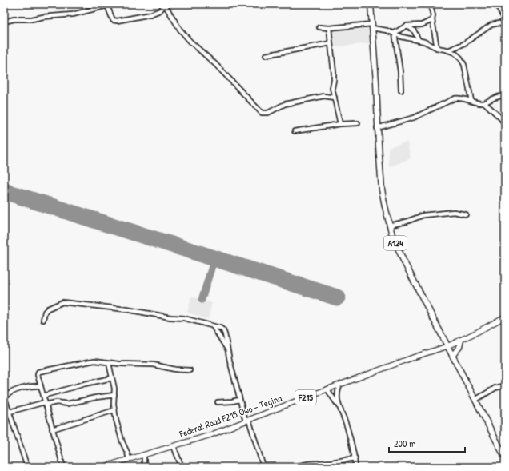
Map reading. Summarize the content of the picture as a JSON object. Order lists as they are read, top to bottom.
{
  "streets": {
    "highway": ["A124"],
    "main road": ["F215", "Federal Road F215 Owo - Tegina"]
  },
  "crossings": [
    ["A124", "Federal Road F215 Owo - Tegina"]
  ],
  "scale_bar": "200 m"
}
